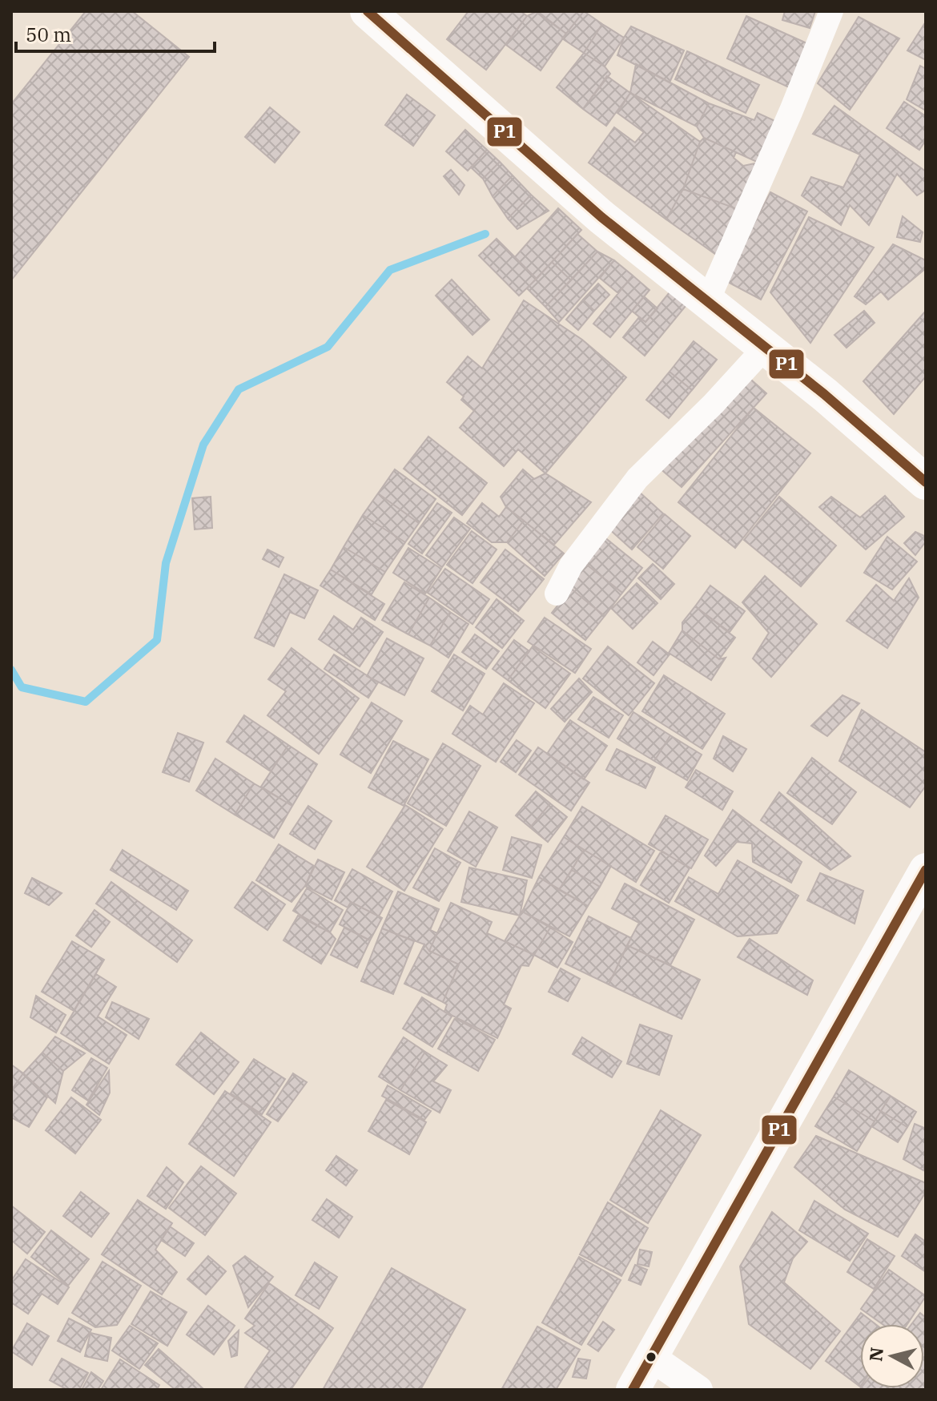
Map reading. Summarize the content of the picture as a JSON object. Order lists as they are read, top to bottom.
{
  "lines": ["transit line P1"],
  "scale_bar": "50 m",
  "north": "left"
}
